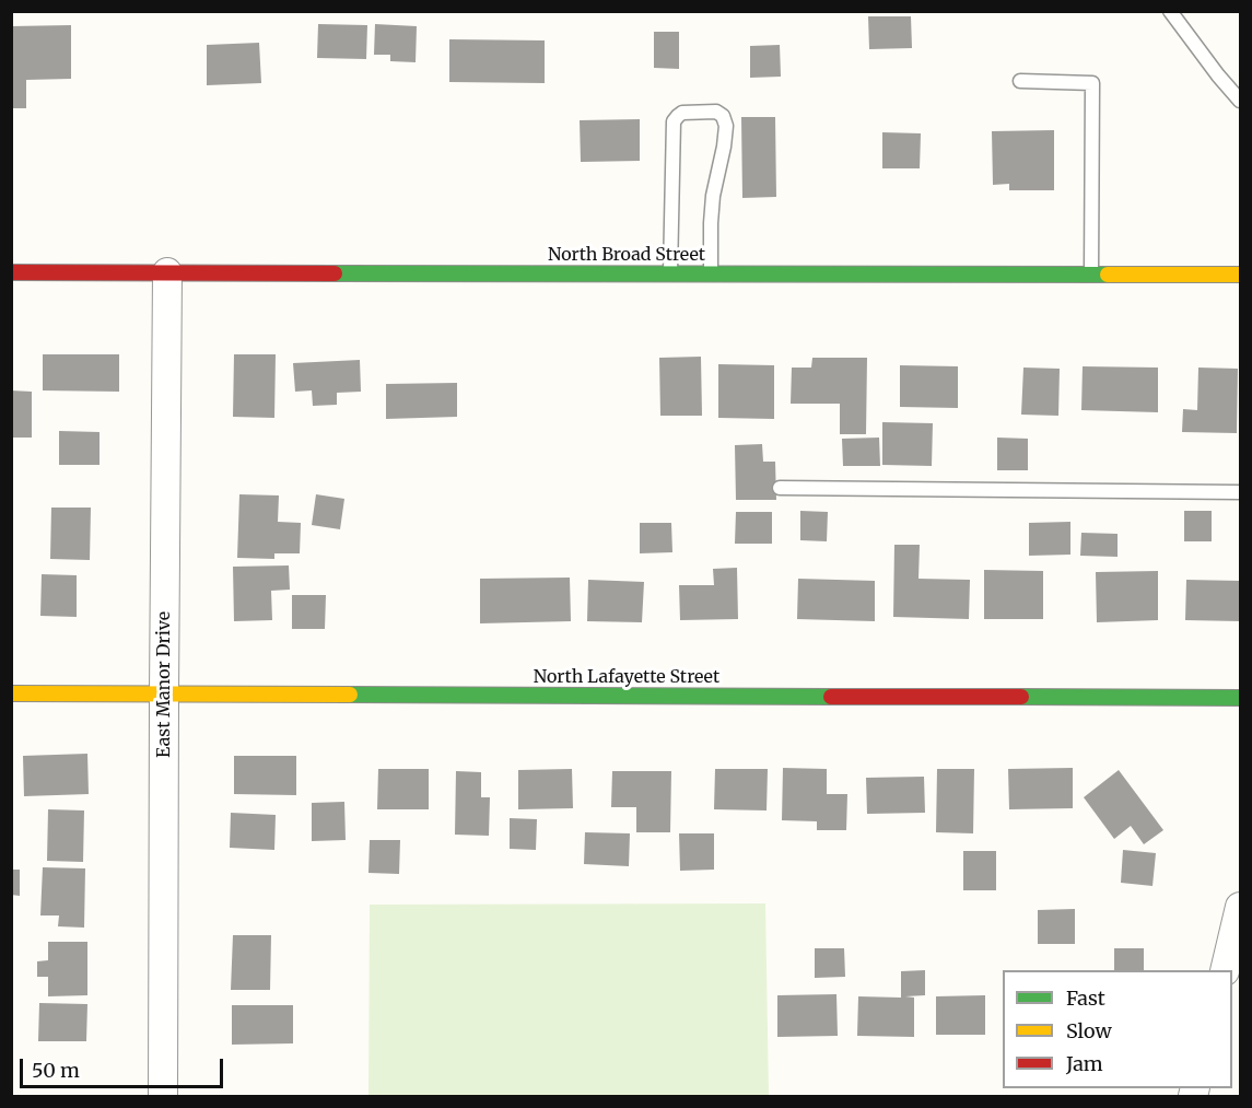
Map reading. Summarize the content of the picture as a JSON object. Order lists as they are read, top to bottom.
{
  "streets": {
    "street": ["North Broad Street", "North Lafayette Street", "East Manor Drive"]
  },
  "crossings": [
    ["North Broad Street", "East Manor Drive"],
    ["North Lafayette Street", "East Manor Drive"]
  ],
  "legend": ["Fast", "Slow", "Jam"],
  "scale_bar": "50 m"
}
